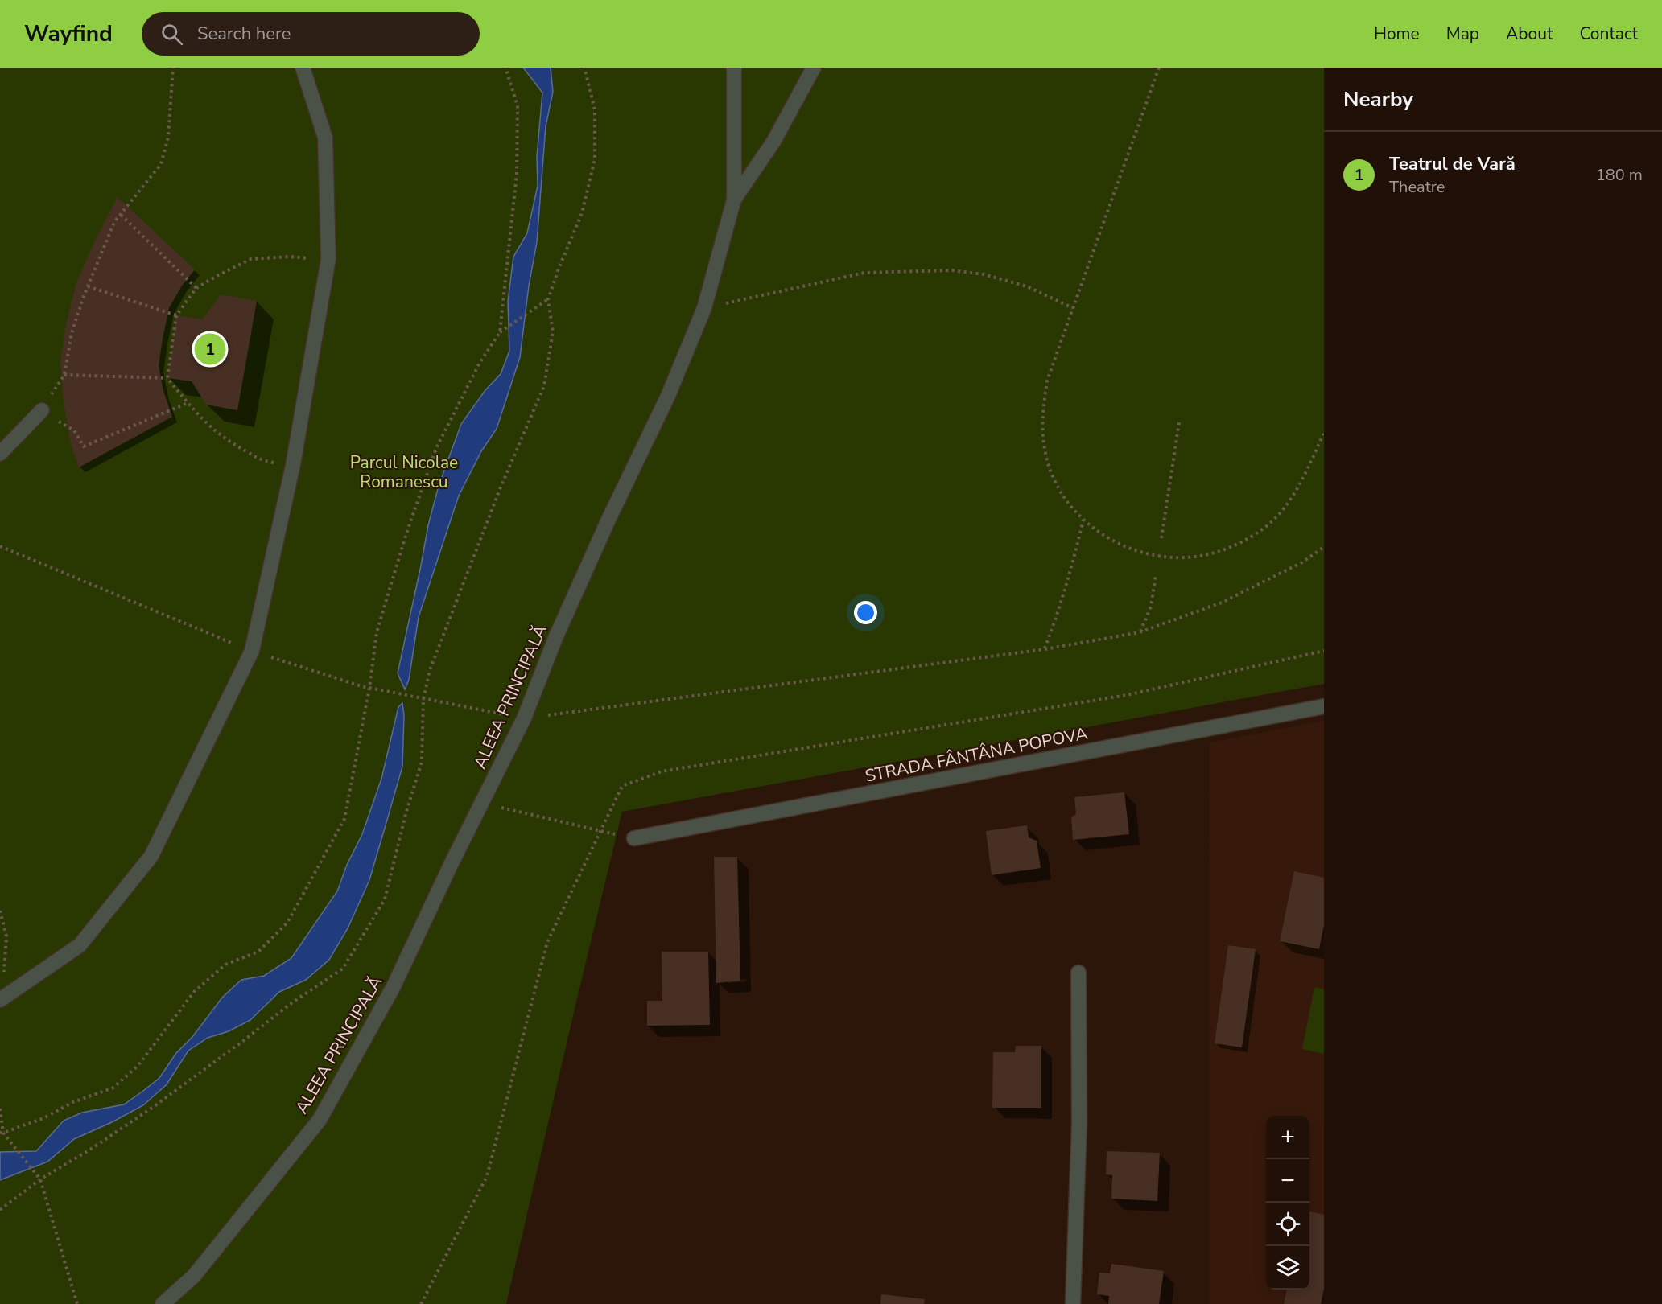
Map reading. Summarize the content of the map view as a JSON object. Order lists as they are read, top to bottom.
{
  "streets": {
    "street": ["ALEEA PRINCIPALĂ", "STRADA FÂNTÂNA POPOVA"]
  },
  "parks": ["Parcul Nicolae Romanescu"],
  "page": {
    "header": "Wayfind",
    "search": "Search here",
    "nav": [
      "Home",
      "Map",
      "About",
      "Contact"
    ],
    "heading": "Nearby",
    "list": [
      {
        "mark": "1",
        "name": "Teatrul de Vară",
        "note": "Theatre",
        "value": "180 m"
      }
    ],
    "pins": "1",
    "map_buttons": ["+", "−"]
  }
}
